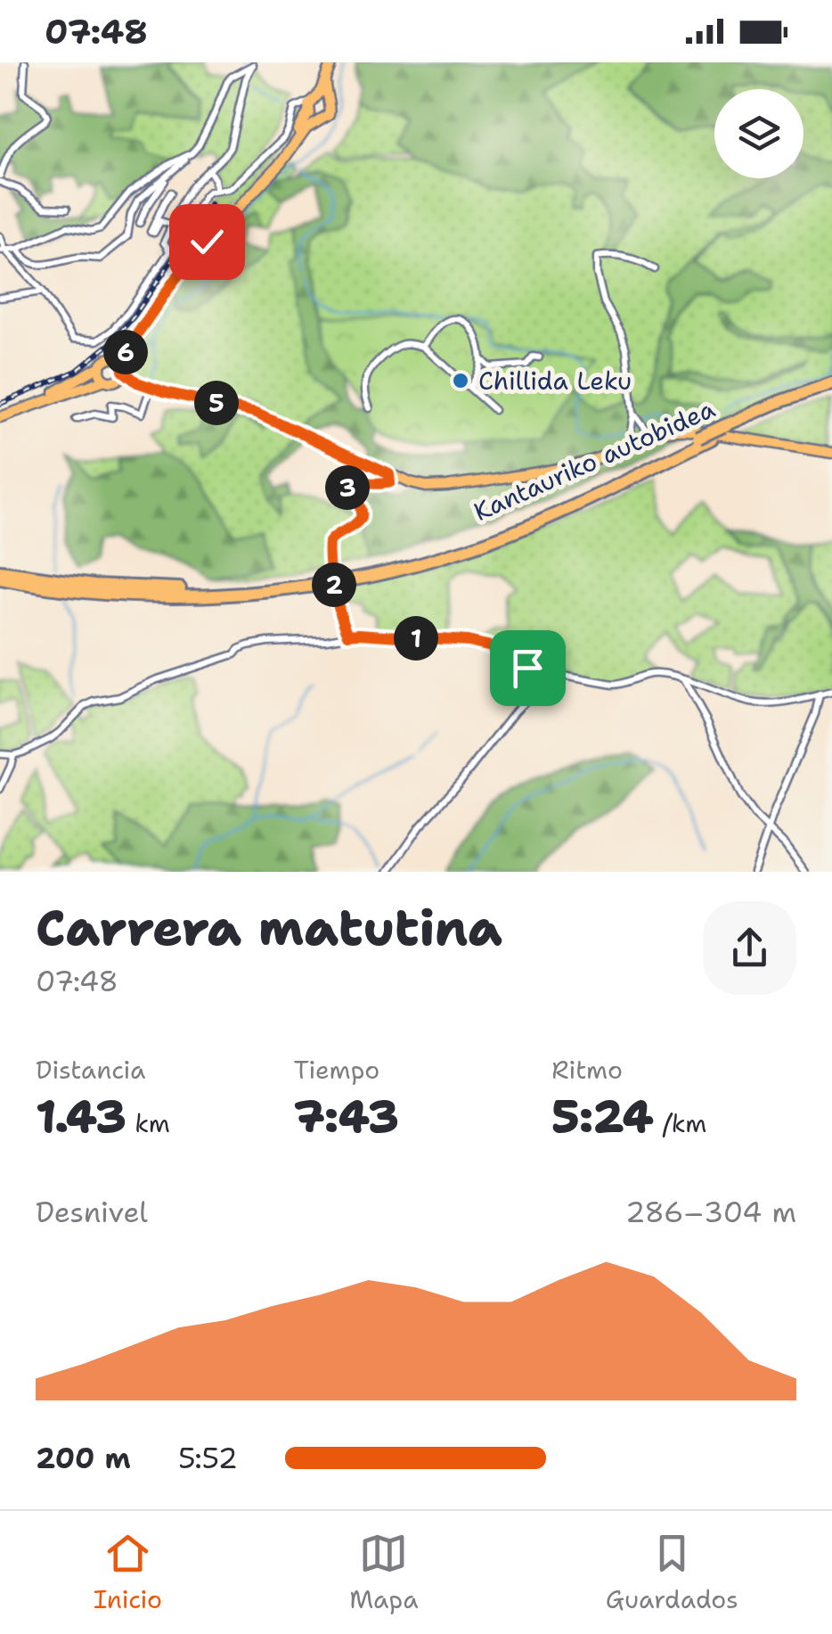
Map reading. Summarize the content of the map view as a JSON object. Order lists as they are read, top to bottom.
{
  "streets": {
    "highway": ["Kantauriko autobidea"]
  },
  "places": ["Chillida Leku"],
  "page": {
    "status": "07:48",
    "pins": [
      "6",
      "5",
      "3",
      "2",
      "1"
    ],
    "heading": ["Carrera matutina", "07:48"],
    "stats": [
      ["Distancia", "1.43 km"],
      ["Tiempo", "7:43"],
      ["Ritmo", "5:24 /km"]
    ],
    "chart": ["Desnivel", "286–304 m"],
    "list": [
      {
        "name": "200 m",
        "note": "5:52"
      }
    ],
    "tabs": ["Inicio", "Mapa", "Guardados"]
  }
}
